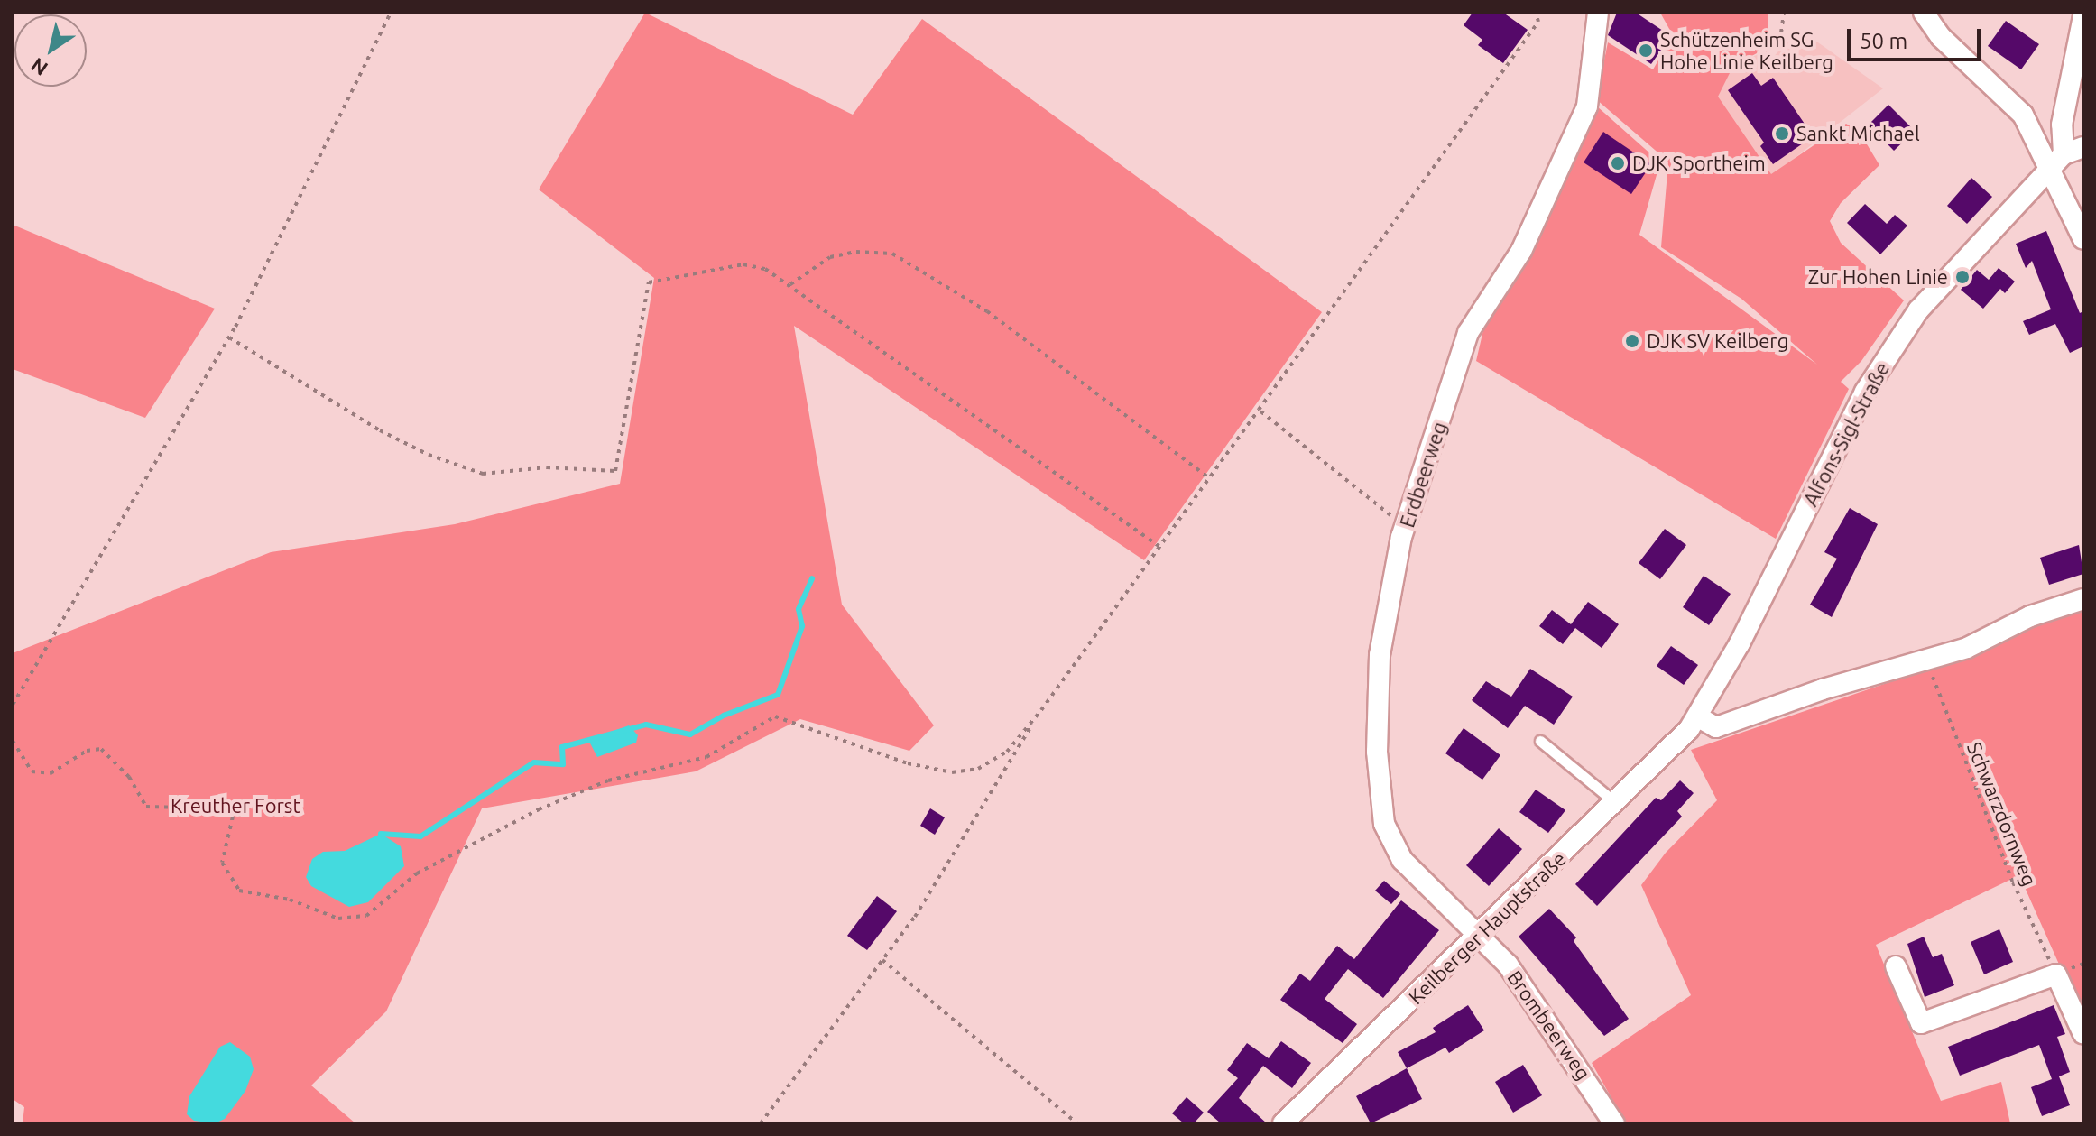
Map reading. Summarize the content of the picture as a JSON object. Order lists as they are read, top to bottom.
{
  "streets": {
    "street": [
      "Alfons-Sigl-Straße",
      "Erdbeerweg",
      "Keilberger Hauptstraße",
      "Brombeerweg"
    ],
    "path": ["Schwarzdornweg"]
  },
  "crossings": [
    ["Alfons-Sigl-Straße", "Keilberger Hauptstraße"],
    ["Erdbeerweg", "Keilberger Hauptstraße"],
    ["Erdbeerweg", "Brombeerweg"],
    ["Keilberger Hauptstraße", "Brombeerweg"]
  ],
  "parks": ["Kreuther Forst"],
  "places": [
    "Schützenheim SG Hohe Linie Keilberg",
    "Sankt Michael",
    "DJK Sportheim",
    "Zur Hohen Linie",
    "DJK SV Keilberg"
  ],
  "scale_bar": "50 m",
  "north": "bottom left"
}
